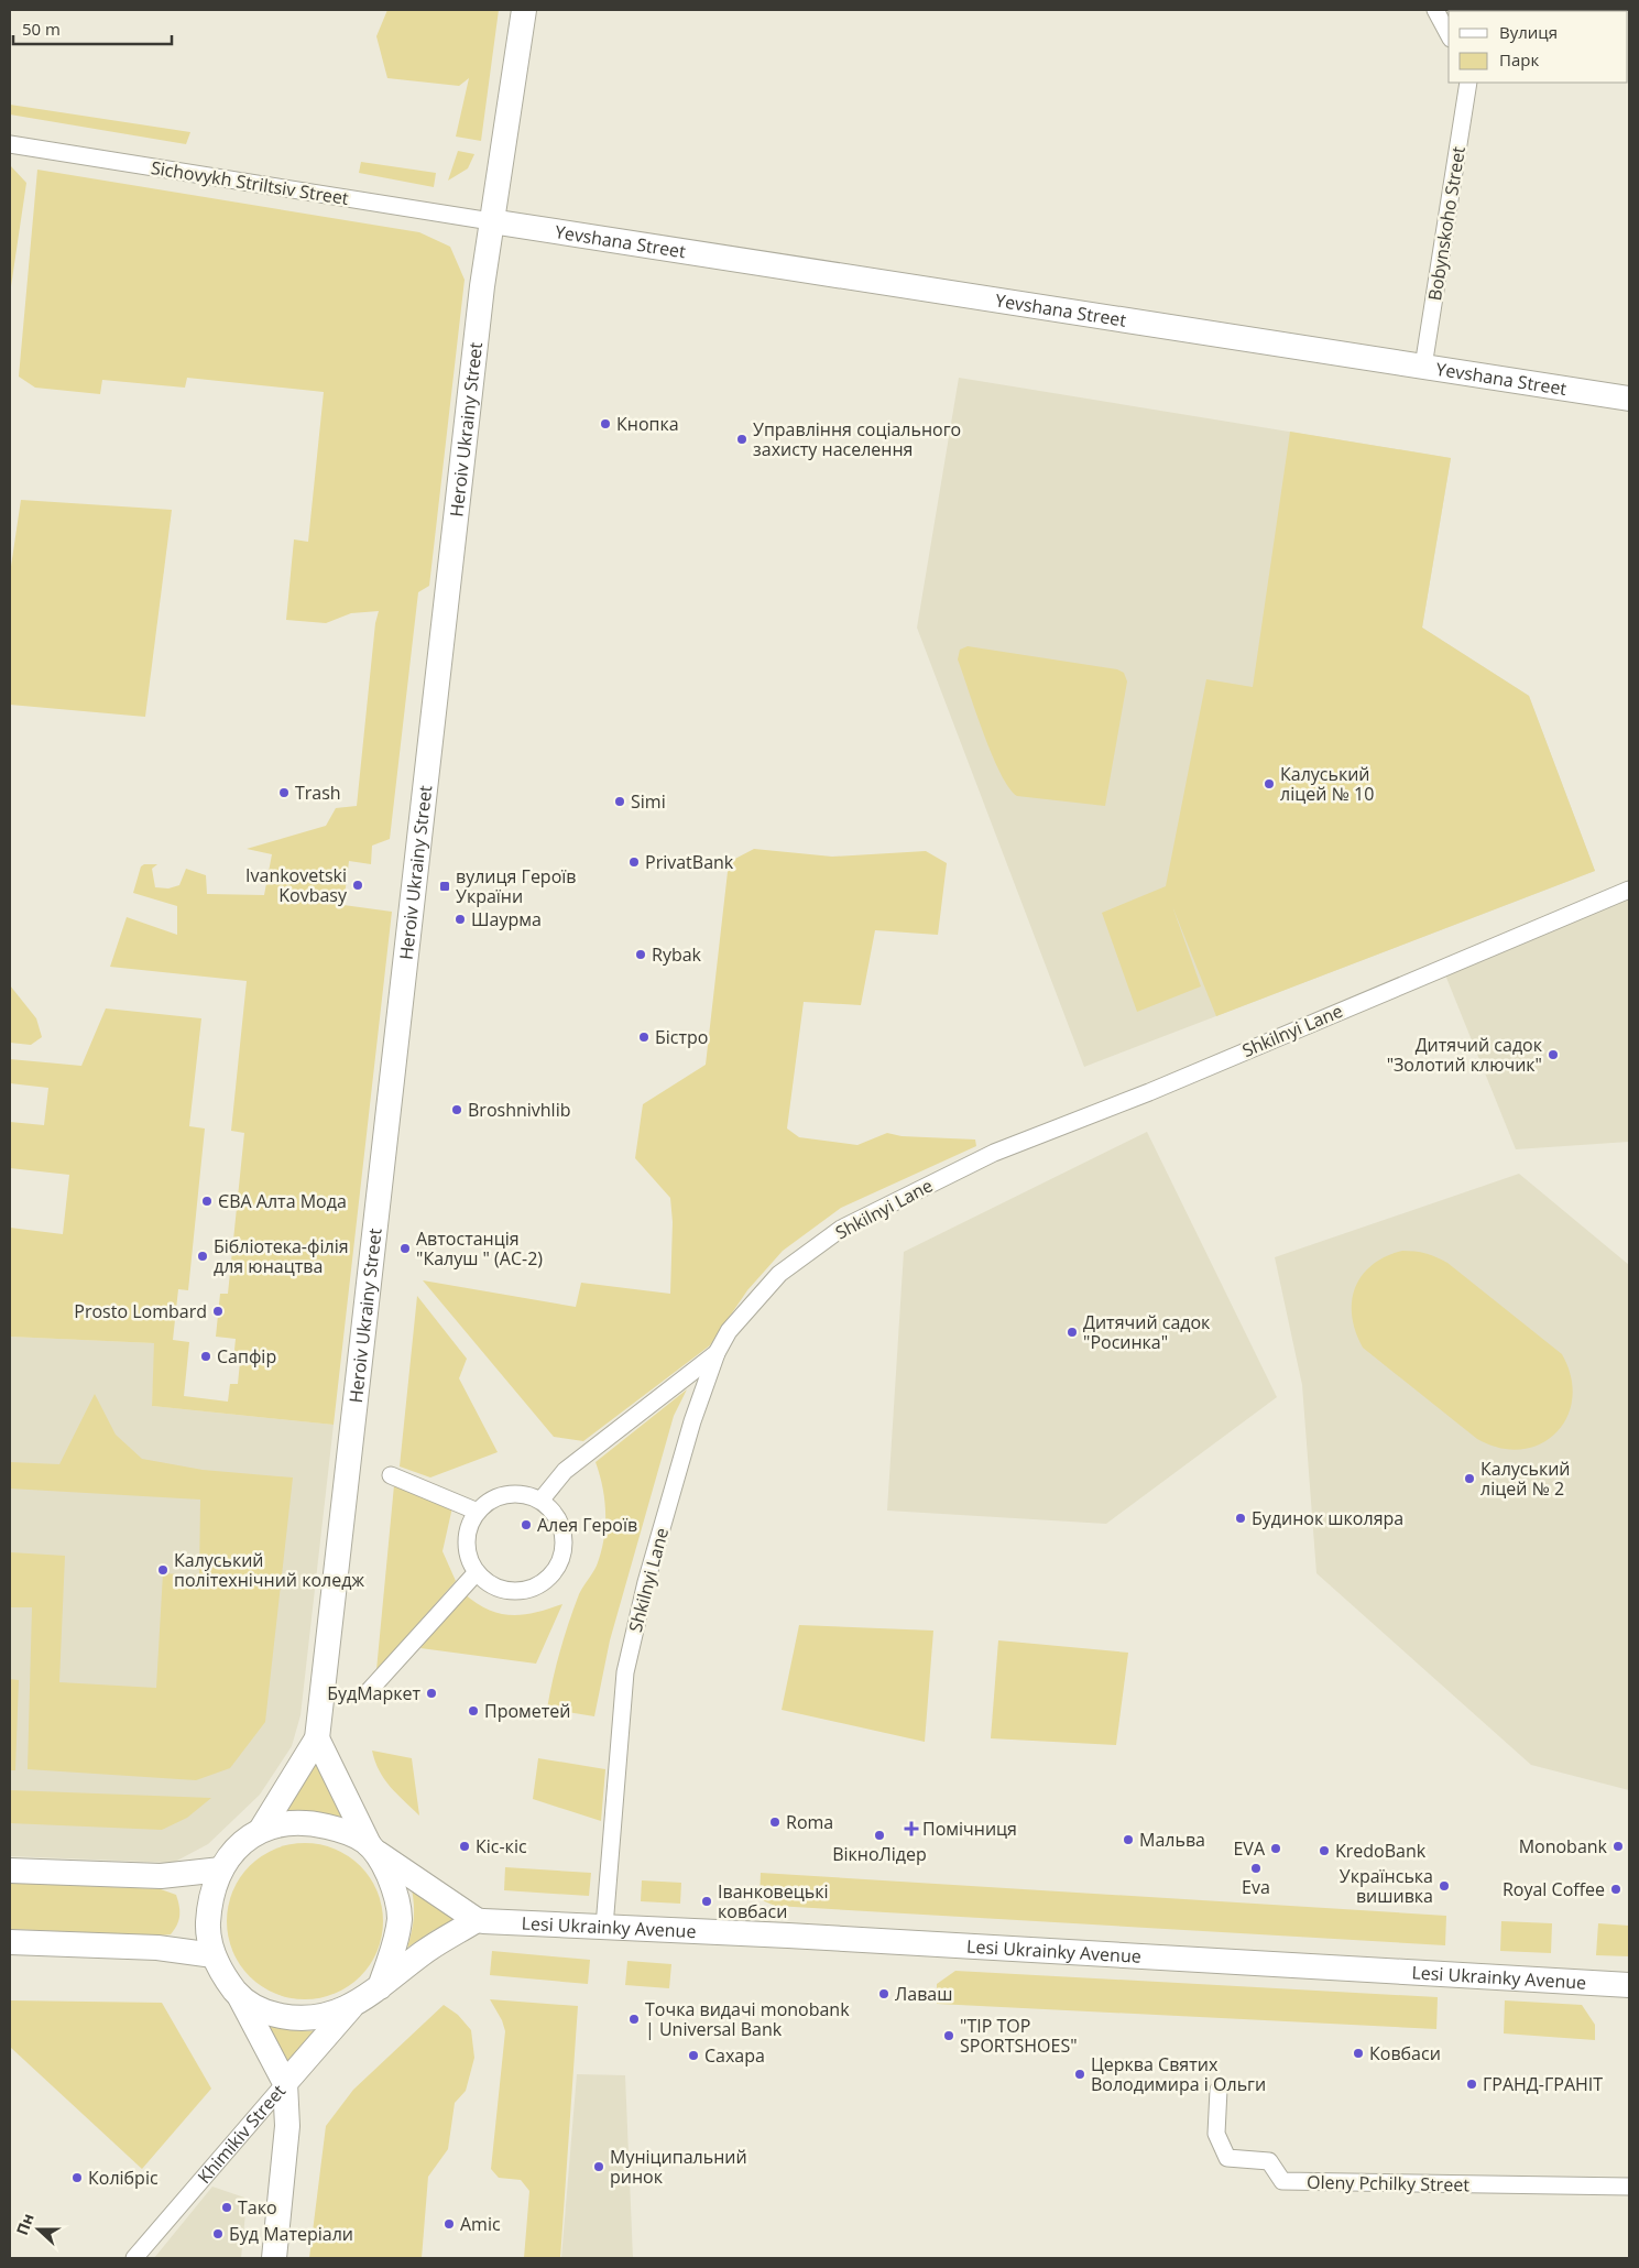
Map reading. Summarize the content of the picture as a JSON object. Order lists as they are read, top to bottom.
{
  "streets": {
    "main road": [
      "Yevshana Street",
      "Heroiv Ukrainy Street",
      "Lesi Ukrainky Avenue",
      "Khimikiv Street"
    ],
    "street": [
      "Sichovykh Striltsiv Street",
      "Bobynskoho Street",
      "Shkilnyi Lane",
      "Oleny Pchilky Street"
    ]
  },
  "crossings": [
    ["Sichovykh Striltsiv Street", "Yevshana Street"],
    ["Sichovykh Striltsiv Street", "Heroiv Ukrainy Street"],
    ["Bobynskoho Street", "Yevshana Street"],
    ["Yevshana Street", "Heroiv Ukrainy Street"],
    ["Heroiv Ukrainy Street", "Khimikiv Street"],
    ["Shkilnyi Lane", "Lesi Ukrainky Avenue"]
  ],
  "places": {
    "other": [
      "Кнопка",
      "Управління соціального захисту населення",
      "Калуський ліцей № 10",
      "Trash",
      "Simi",
      "PrivatBank",
      "Ivankovetski Kovbasy",
      "Шаурма",
      "Rybak",
      "Бістро",
      "Дитячий садок \"Золотий ключик\"",
      "Broshnivhlib",
      "ЄВА Алта Мода",
      "Автостанція \"Калуш \" (АС-2)",
      "Бібліотека-філія для юнацтва",
      "Prosto Lombard",
      "Дитячий садок \"Росинка\"",
      "Сапфір",
      "Калуський ліцей № 2",
      "Будинок школяра",
      "Алея Героїв",
      "Калуський політехнічний коледж",
      "БудМаркет",
      "Прометей",
      "Roma",
      "ВікноЛідер",
      "Мальва",
      "Кіс-кіс",
      "Monobank",
      "ЕVA",
      "KredoBank",
      "Eva",
      "Українська вишивка",
      "Royal Coffee",
      "Іванковецькі ковбаси",
      "Лаваш",
      "Точка видачі monobank | Universal Bank",
      "\"TIP TOP SPORTSHOES\"",
      "Ковбаси",
      "Сахара",
      "Церква Святих Володимира і Ольги",
      "ГРАНД-ГРАНІТ",
      "Муніципальний ринок",
      "Колібріс",
      "Тако",
      "Amic",
      "Буд Матеріали"
    ],
    "transit": ["вулиця Героїв України"],
    "health": ["Помічниця"]
  },
  "legend": ["Вулиця", "Парк"],
  "scale_bar": "50 m",
  "north": "left"
}
